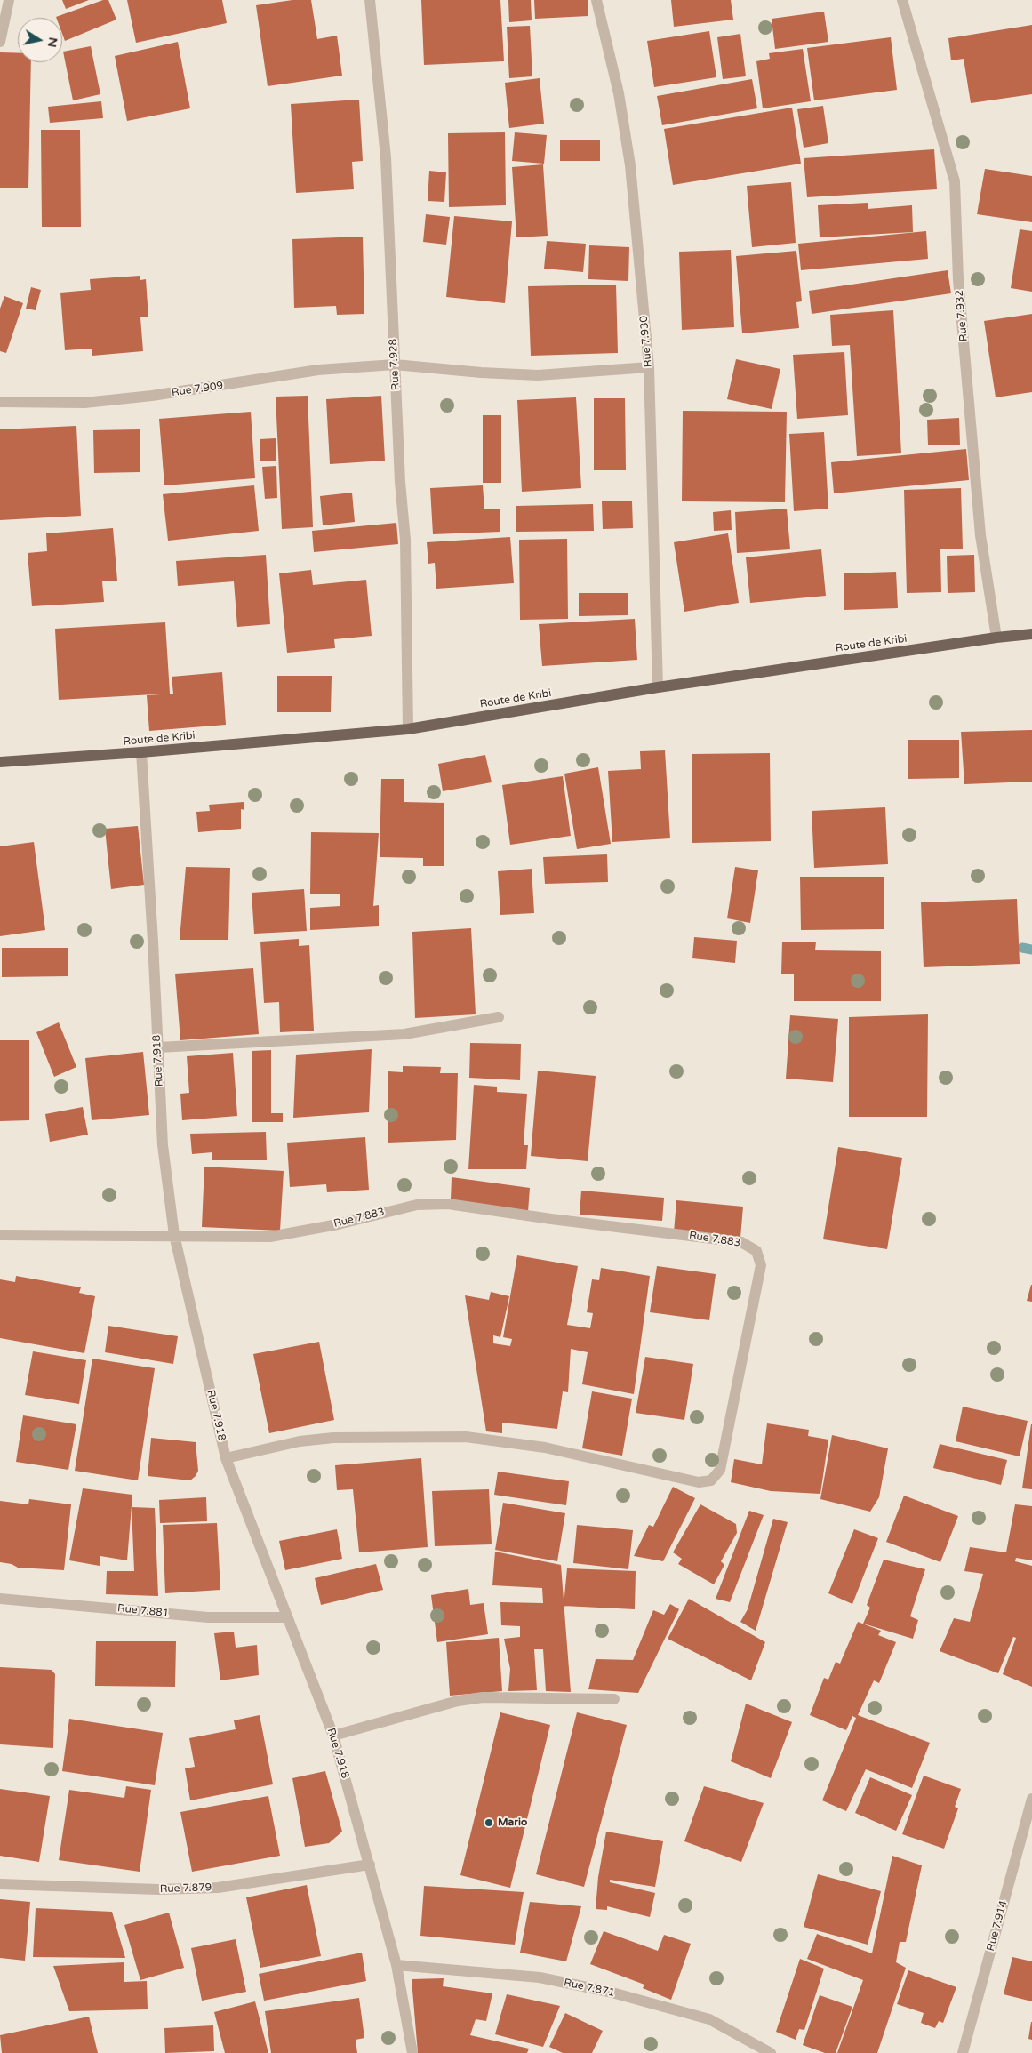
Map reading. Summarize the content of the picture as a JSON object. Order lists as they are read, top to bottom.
{
  "streets": {
    "main road": ["Route de Kribi"],
    "street": [
      "Rue 7.932",
      "Rue 7.930",
      "Rue 7.928",
      "Rue 7.909",
      "Rue 7.918",
      "Rue 7.883",
      "Rue 7.881",
      "Rue 7.879",
      "Rue 7.914",
      "Rue 7.871"
    ]
  },
  "crossings": [
    ["Rue 7.932", "Route de Kribi"],
    ["Rue 7.930", "Rue 7.909"],
    ["Rue 7.930", "Route de Kribi"],
    ["Rue 7.928", "Rue 7.909"],
    ["Rue 7.928", "Route de Kribi"],
    ["Route de Kribi", "Rue 7.918"],
    ["Rue 7.918", "Rue 7.883"],
    ["Rue 7.918", "Rue 7.881"],
    ["Rue 7.918", "Rue 7.879"],
    ["Rue 7.918", "Rue 7.871"]
  ],
  "places": ["Mario"],
  "north": "right"
}
